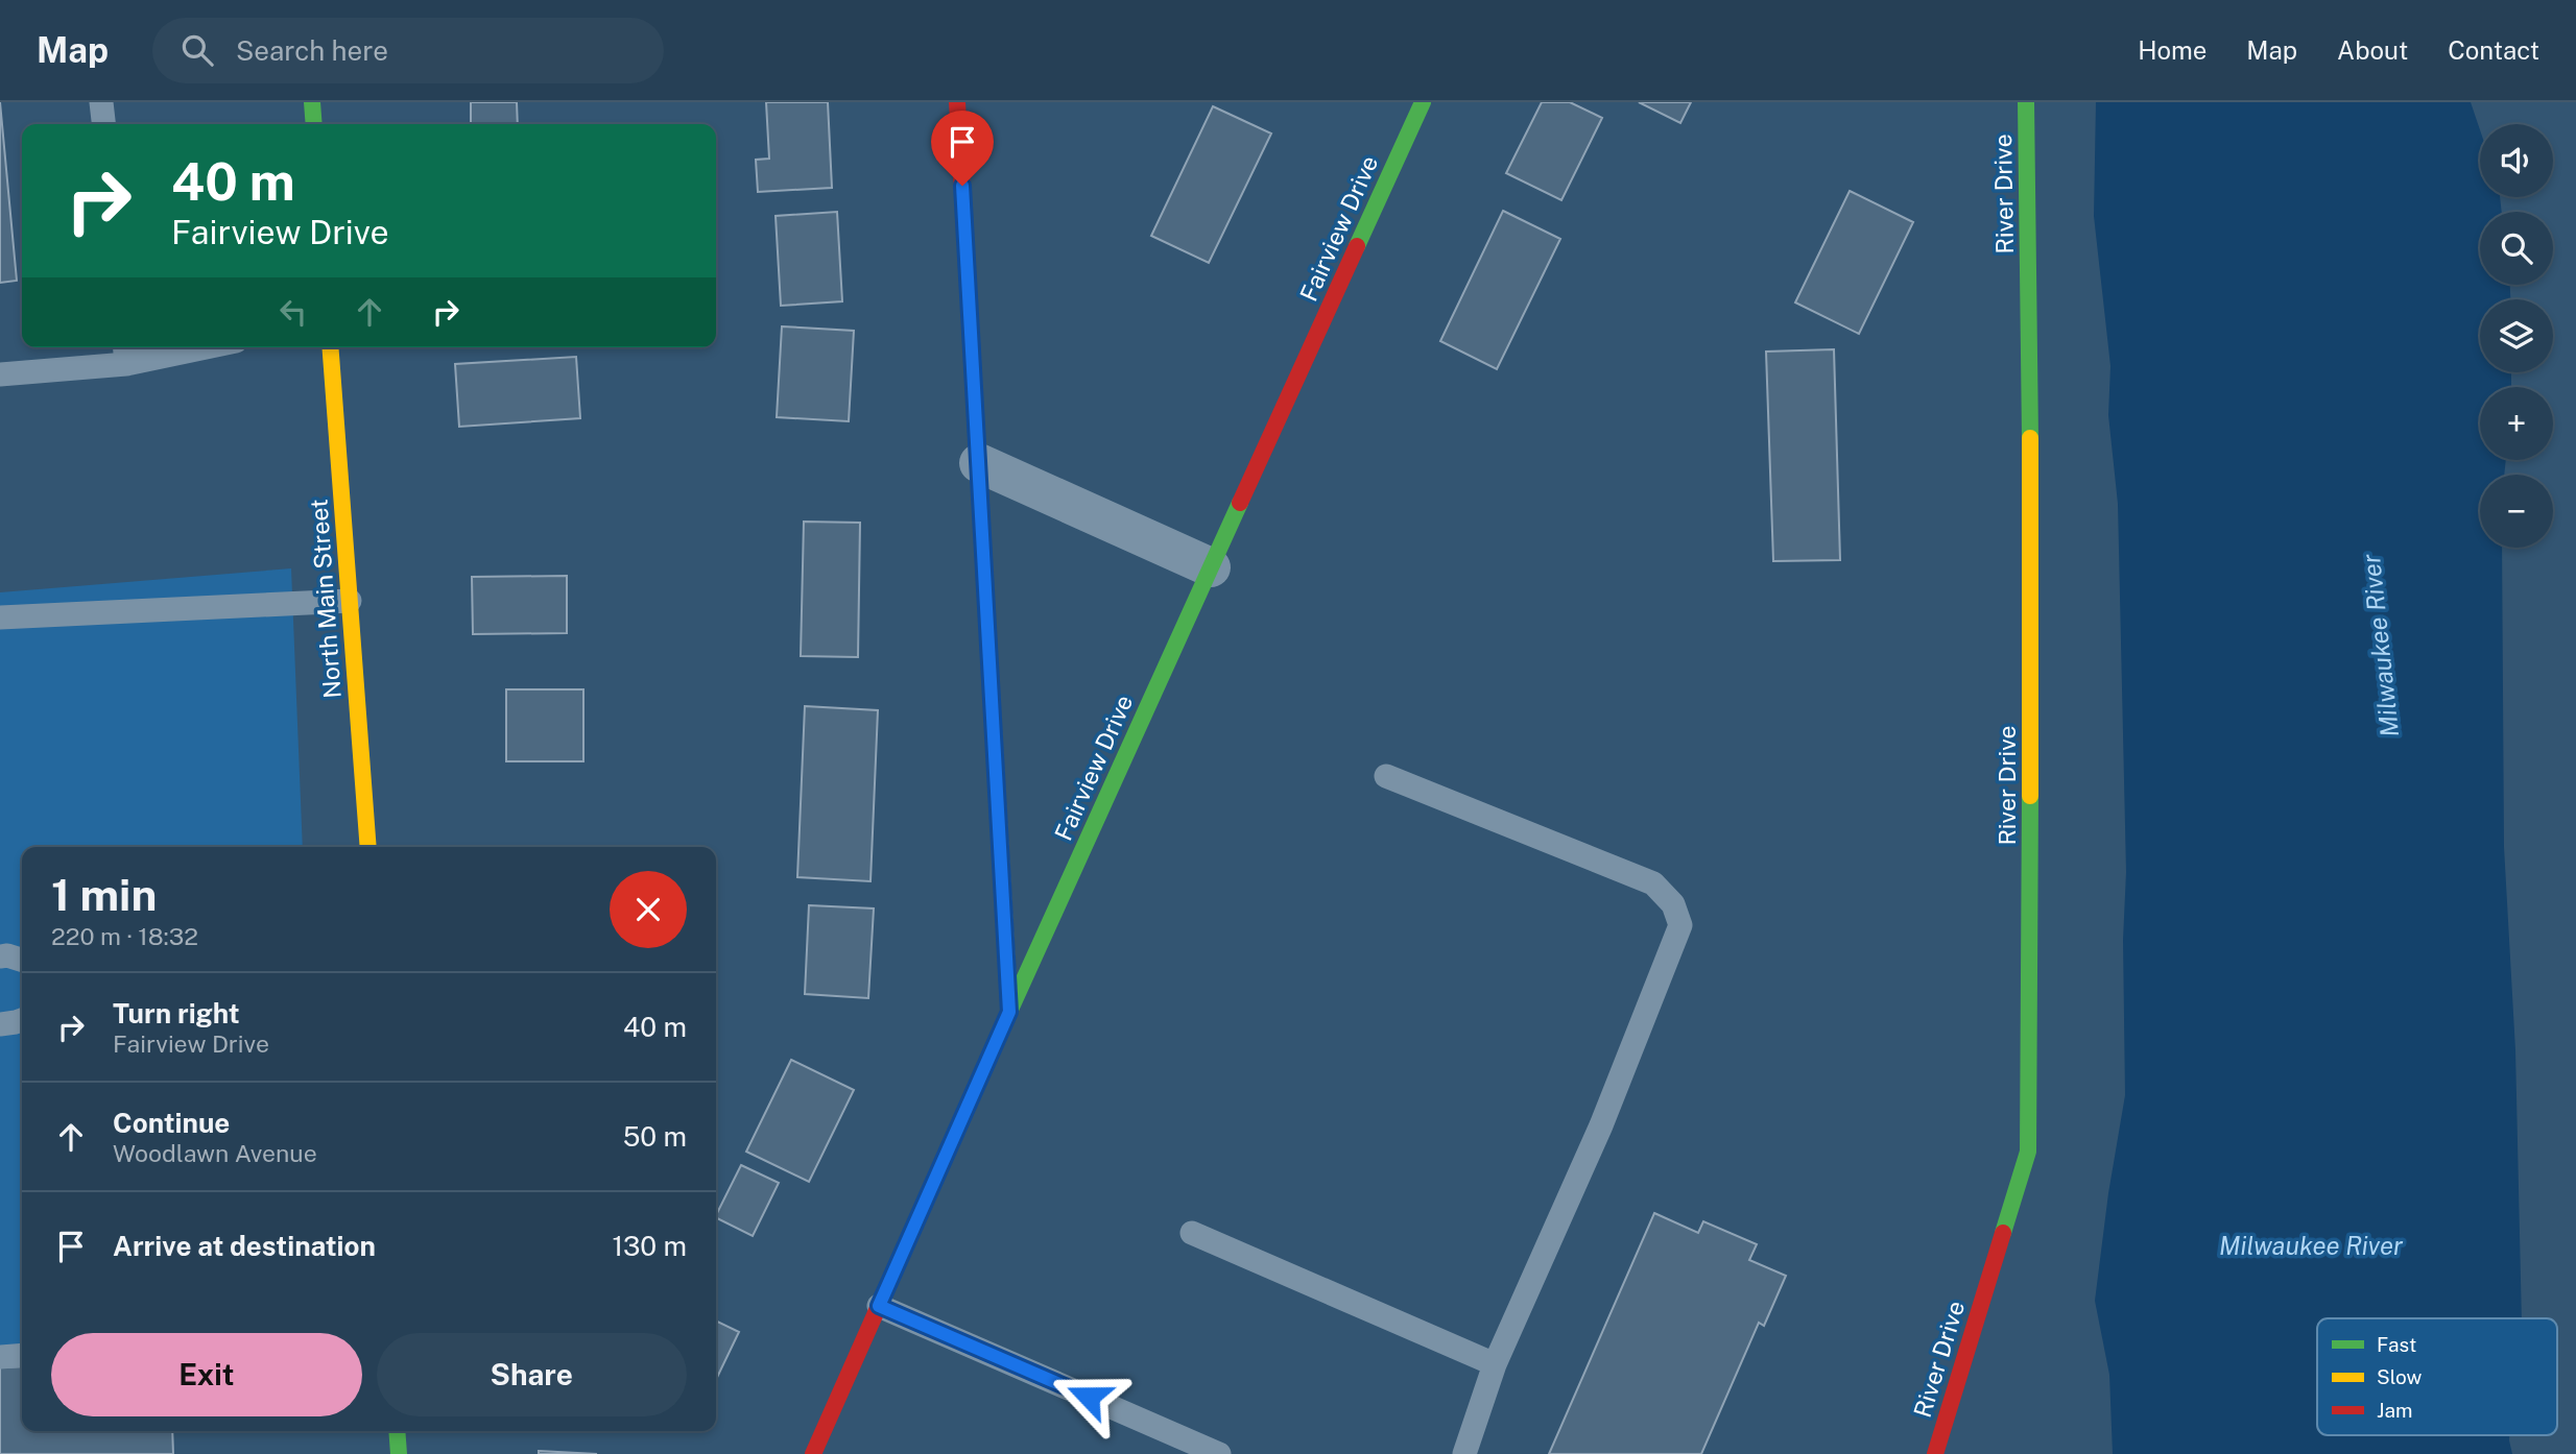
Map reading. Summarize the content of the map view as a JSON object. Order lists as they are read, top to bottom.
{
  "streets": {
    "street": ["River Drive", "Fairview Drive", "North Main Street"]
  },
  "water": ["Milwaukee River"],
  "legend": ["Fast", "Slow", "Jam"],
  "page": {
    "header": "Map",
    "search": "Search here",
    "nav": [
      "Home",
      "Map",
      "About",
      "Contact"
    ],
    "map_buttons": ["+", "−"],
    "turn": ["40 m", "Fairview Drive"],
    "heading": ["1 min", "220 m · 18:32"],
    "list": [
      {
        "name": "Turn right",
        "note": "Fairview Drive",
        "value": "40 m"
      },
      {
        "name": "Continue",
        "note": "Woodlawn Avenue",
        "value": "50 m"
      },
      {
        "name": "Arrive at destination",
        "value": "130 m"
      }
    ],
    "buttons": ["Exit", "Share"]
  }
}
